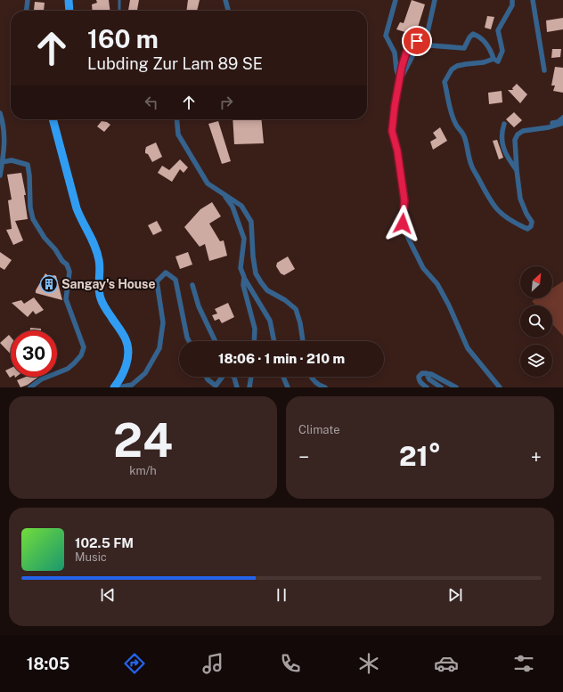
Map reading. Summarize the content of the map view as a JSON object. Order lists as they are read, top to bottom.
{
  "places": {
    "building": ["Sangay's House"]
  },
  "north": "top right",
  "page": {
    "turn": ["160 m", "Lubding Zur Lam 89 SE"],
    "limit": "30",
    "trip": "18:06 · 1 min · 210 m",
    "tile": [
      ["24", "km/h"],
      "Climate"
    ],
    "heat": ["−", "21°", "+"],
    "song": ["102.5 FM", "Music"],
    "tabs": "18:05"
  }
}
